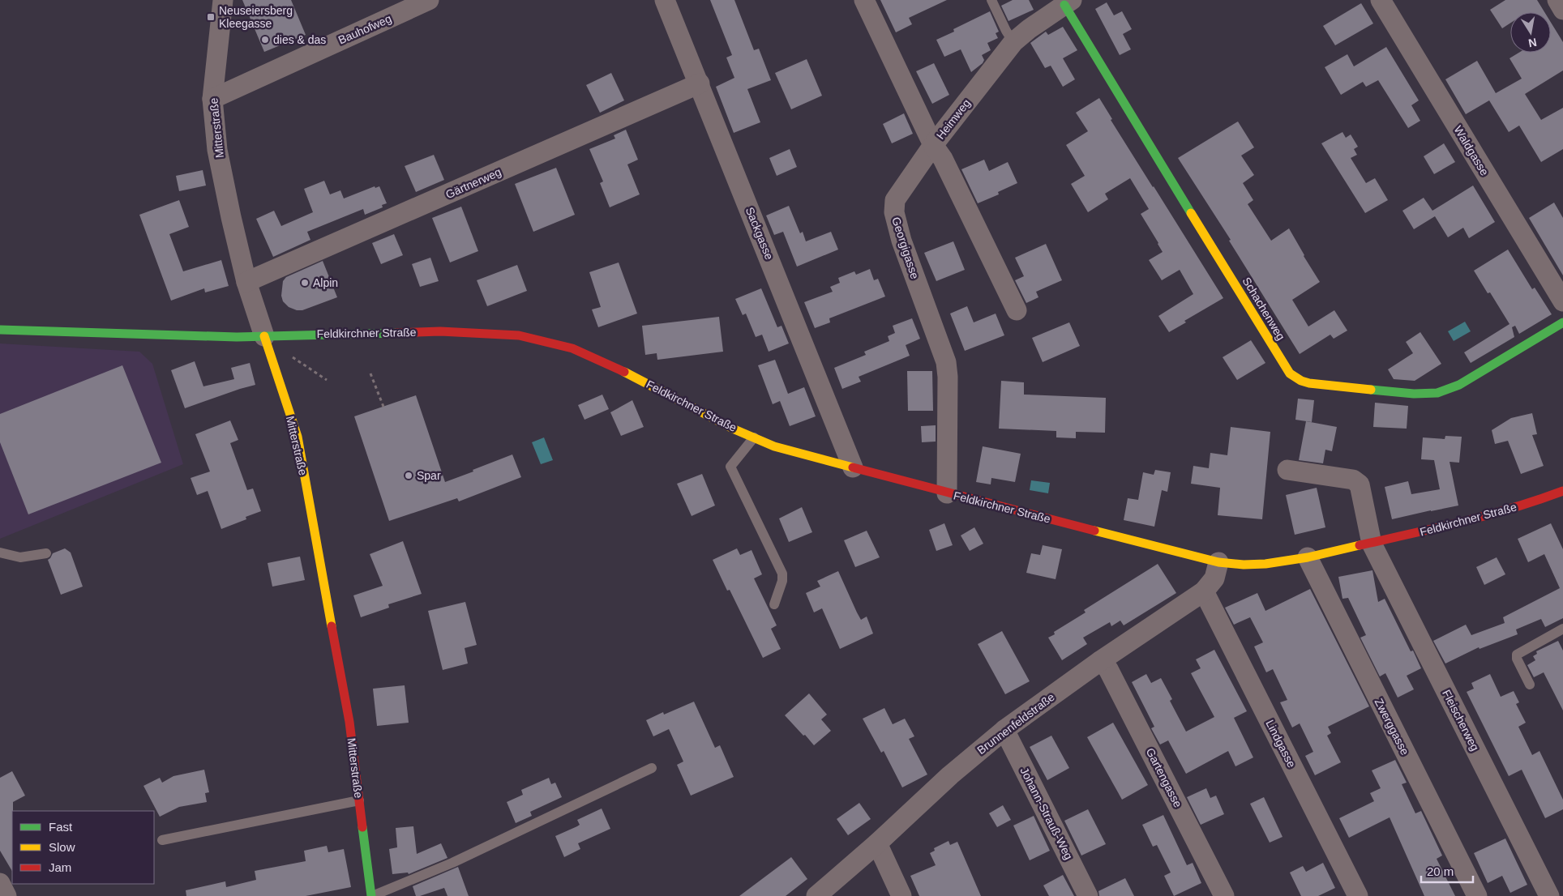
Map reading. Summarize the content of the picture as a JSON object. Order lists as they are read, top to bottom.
{
  "streets": {
    "street": [
      "Bauhofweg",
      "Heimweg",
      "Mitterstraße",
      "Waldgasse",
      "Gärtnerweg",
      "Sackgasse",
      "Georgigasse",
      "Schachenweg",
      "Feldkirchner Straße",
      "Fleischerweg",
      "Brunnenfeldstraße",
      "Zwerggasse",
      "Lindgasse",
      "Gartengasse",
      "Johann-Strauß-Weg"
    ]
  },
  "crossings": [
    ["Bauhofweg", "Mitterstraße"],
    ["Heimweg", "Georgigasse"],
    ["Heimweg", "Schachenweg"],
    ["Mitterstraße", "Gärtnerweg"],
    ["Mitterstraße", "Feldkirchner Straße"],
    ["Gärtnerweg", "Sackgasse"],
    ["Sackgasse", "Feldkirchner Straße"],
    ["Georgigasse", "Feldkirchner Straße"],
    ["Feldkirchner Straße", "Fleischerweg"],
    ["Feldkirchner Straße", "Brunnenfeldstraße"],
    ["Feldkirchner Straße", "Zwerggasse"],
    ["Brunnenfeldstraße", "Lindgasse"],
    ["Brunnenfeldstraße", "Gartengasse"],
    ["Brunnenfeldstraße", "Johann-Strauß-Weg"]
  ],
  "places": {
    "transit": ["Neuseiersberg Kleegasse"],
    "other": ["dies & das", "Alpin", "Spar"]
  },
  "legend": ["Fast", "Slow", "Jam"],
  "scale_bar": "20 m",
  "north": "bottom"
}
